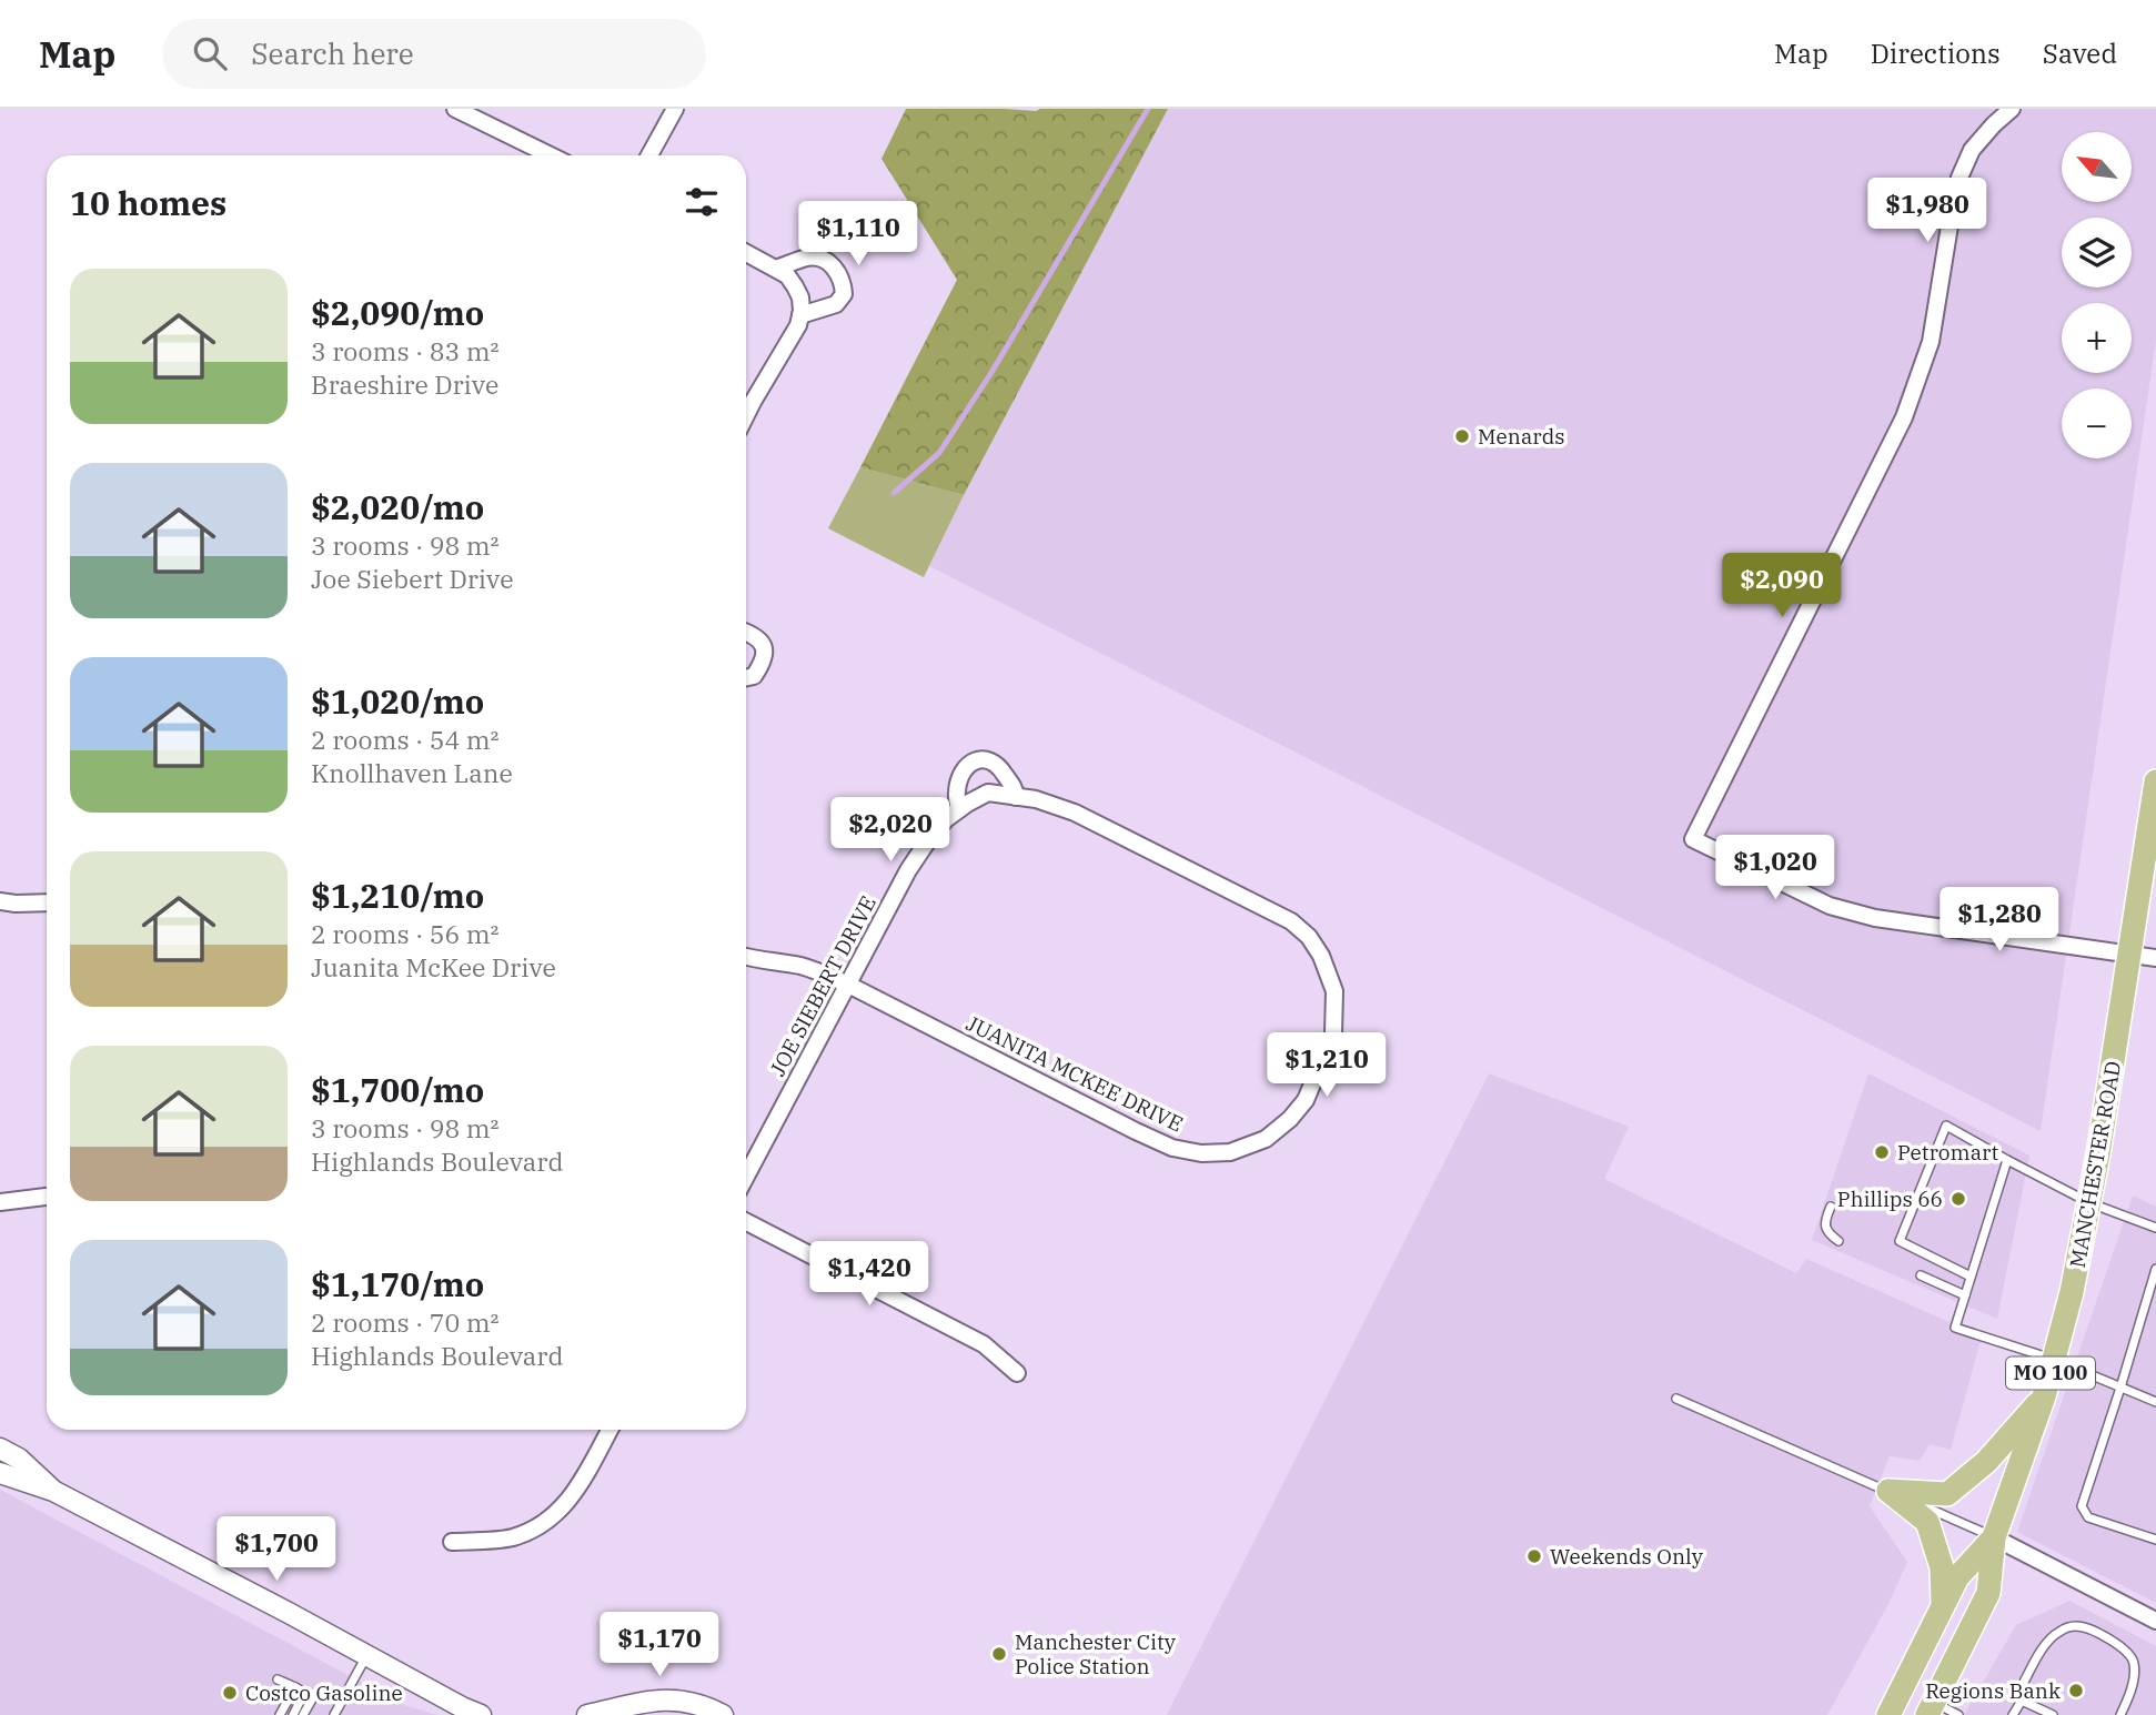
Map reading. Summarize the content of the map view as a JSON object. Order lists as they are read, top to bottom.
{
  "streets": {
    "main road": ["MANCHESTER ROAD", "MO 100"],
    "street": ["JOE SIEBERT DRIVE", "JUANITA MCKEE DRIVE"]
  },
  "crossings": [
    ["JOE SIEBERT DRIVE", "JUANITA MCKEE DRIVE"]
  ],
  "places": [
    "Menards",
    "Petromart",
    "Phillips 66",
    "Weekends Only",
    "Manchester City Police Station",
    "Regions Bank",
    "Costco Gasoline"
  ],
  "north": "top left",
  "page": {
    "header": "Map",
    "search": "Search here",
    "nav": ["Map", "Directions", "Saved"],
    "map_buttons": ["+", "−"],
    "heading": "10 homes",
    "price": [
      "$1,980",
      "$1,110",
      "$2,090",
      "$2,020",
      "$1,020",
      "$1,280",
      "$1,210",
      "$1,420",
      "$1,700",
      "$1,170"
    ],
    "list": [
      {
        "name": "$2,090/mo",
        "note": "3 rooms · 83 m² · Braeshire Drive"
      },
      {
        "name": "$2,020/mo",
        "note": "3 rooms · 98 m² · Joe Siebert Drive"
      },
      {
        "name": "$1,020/mo",
        "note": "2 rooms · 54 m² · Knollhaven Lane"
      },
      {
        "name": "$1,210/mo",
        "note": "2 rooms · 56 m² · Juanita McKee Drive"
      },
      {
        "name": "$1,700/mo",
        "note": "3 rooms · 98 m² · Highlands Boulevard"
      },
      {
        "name": "$1,170/mo",
        "note": "2 rooms · 70 m² · Highlands Boulevard"
      }
    ]
  }
}
